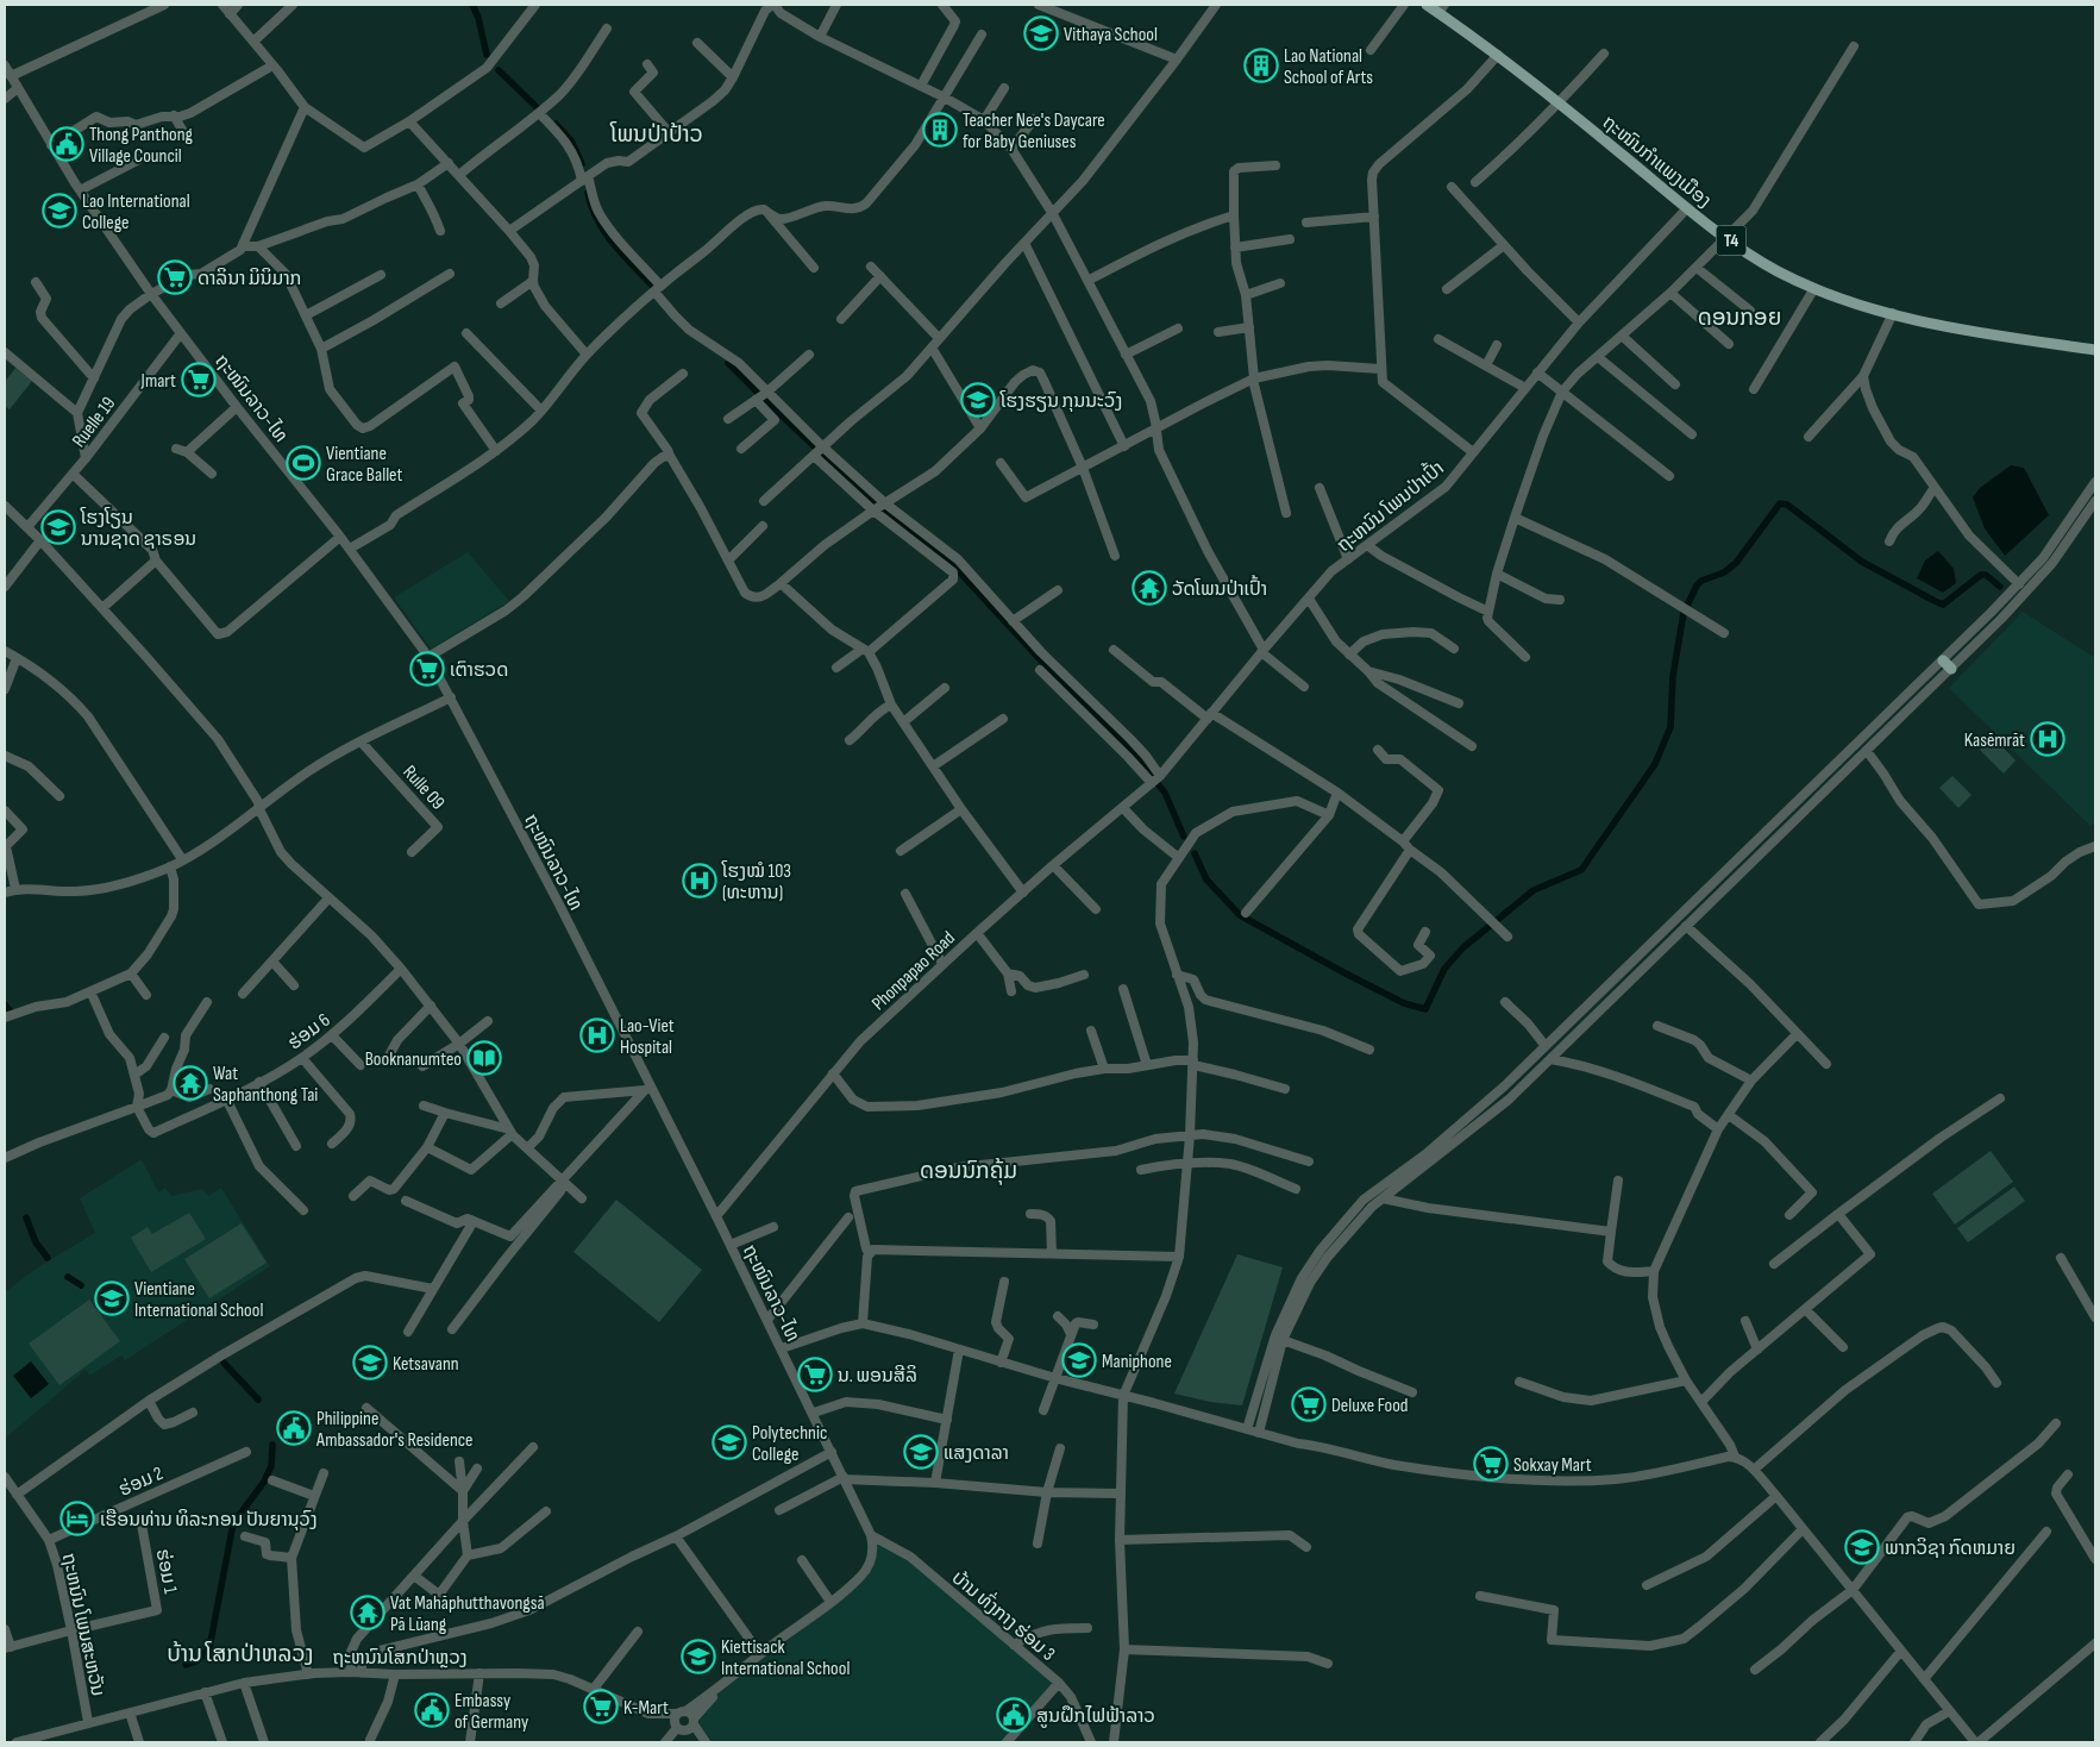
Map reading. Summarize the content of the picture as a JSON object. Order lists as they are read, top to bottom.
{
  "streets": {
    "main road": ["ຖະໜົນກຳແພງເມືອງ", "T4"],
    "street": [
      "ຖະໜົນລາວ-ໄທ",
      "Ruelle 19",
      "ຖະຫນົນ ໂພນປ່າເປົ້າ",
      "Rulle 09",
      "Phonpapao Road",
      "ຮ່ອມ 6",
      "ຮ່ອມ 2",
      "ຮ່ອມ 1",
      "ບ້ານ ທົ່ງກາງ ຮ່ອມ 3",
      "ຖະຫນົນ ໂພນສະຫວັນ",
      "ຖະຫນົນໂສກປ່າຫຼວງ"
    ]
  },
  "crossings": [
    ["ຖະໜົນກຳແພງເມືອງ", "ຖະຫນົນ ໂພນປ່າເປົ້າ"],
    ["ຖະໜົນລາວ-ໄທ", "Ruelle 19"],
    ["ຖະໜົນລາວ-ໄທ", "Phonpapao Road"],
    ["ຖະໜົນລາວ-ໄທ", "ບ້ານ ທົ່ງກາງ ຮ່ອມ 3"],
    ["ຖະໜົນລາວ-ໄທ", "ຖະຫນົນໂສກປ່າຫຼວງ"],
    ["ຖະຫນົນ ໂພນປ່າເປົ້າ", "Phonpapao Road"],
    ["ຮ່ອມ 2", "ຖະຫນົນ ໂພນສະຫວັນ"],
    ["ຮ່ອມ 1", "ຖະຫນົນ ໂພນສະຫວັນ"],
    ["ຖະຫນົນ ໂພນສະຫວັນ", "ຖະຫນົນໂສກປ່າຫຼວງ"]
  ],
  "districts": [
    "ໂພນປ່າປ້າວ",
    "ດອນກອຍ",
    "ດອນນົກຄຸ້ມ",
    "ບ້ານ ໂສກປ່າຫລວງ"
  ],
  "places": {
    "school or university": [
      "Vithaya School",
      "Lao International College",
      "ໂຮງຮຽນ ກຸນນະວົງ",
      "ໂຮງໂຽນ ນານຊາດ ຊາຣອນ",
      "Vientiane International School",
      "Maniphone",
      "Ketsavann",
      "Polytechnic College",
      "ແສງດາລາ",
      "ພາກວິຊາ ກົດຫມາຍ",
      "Kiettisack International School"
    ],
    "building": ["Lao National School of Arts", "Teacher Nee's Daycare for Baby Geniuses"],
    "public building": [
      "Thong Panthong Village Council",
      "Philippine Ambassador's Residence",
      "Embassy of Germany",
      "ສູນຝຶກໄຟຟ້າລາວ"
    ],
    "supermarket": [
      "ດາລິນາ ມິນິມາກ",
      "Jmart",
      "ເຕົາຮວດ",
      "ນ. ພອນສີລິ",
      "Deluxe Food",
      "Sokxay Mart",
      "K-Mart"
    ],
    "sports": ["Vientiane Grace Ballet"],
    "temple": ["ວັດໂພນປ່າເປົ້າ", "Wat Saphanthong Tai", "Vat Mahāphutthavongsā Pā Lūang"],
    "hospital": ["Kasēmrāt", "ໂຮງໝໍ 103 (ທະຫານ)", "Lao-Viet Hospital"],
    "library": ["Booknanumteo"],
    "hotel": ["ເຮືອນທ່ານ ທິລະກອນ ປັນຍານຸວົງ"]
  }
}
